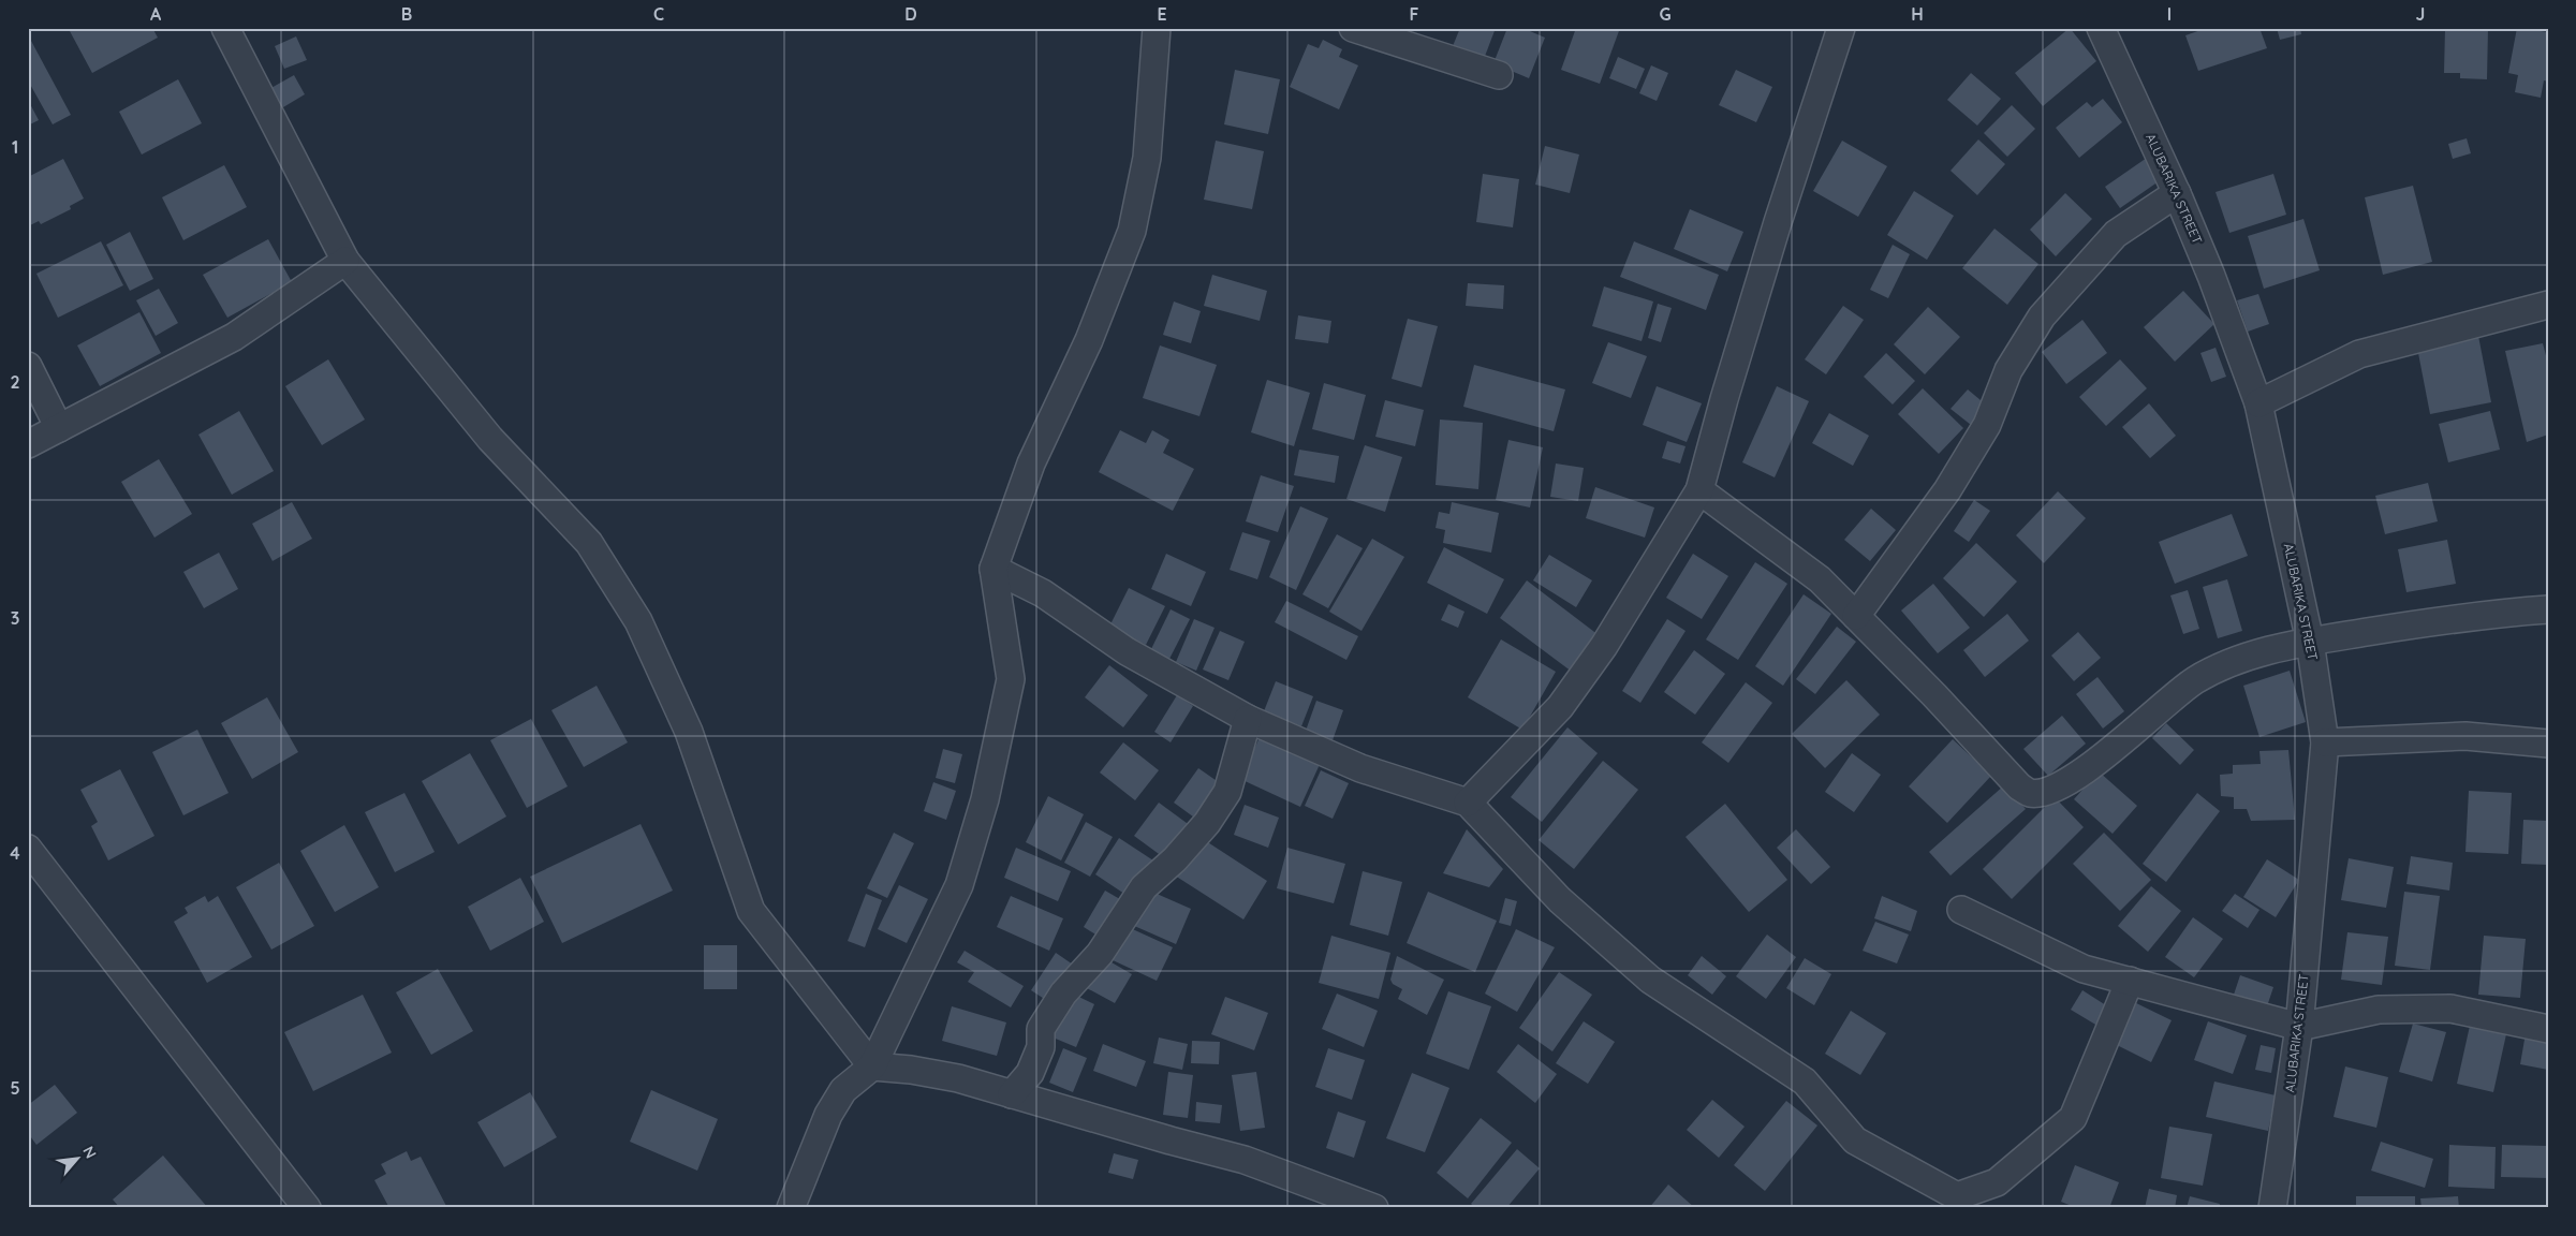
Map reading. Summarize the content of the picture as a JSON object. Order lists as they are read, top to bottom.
{
  "streets": {
    "street": ["ALUBARIKA STREET"]
  },
  "north": "top right",
  "grid": {
    "columns": [
      "A",
      "B",
      "C",
      "D",
      "E",
      "F",
      "G",
      "H",
      "I",
      "J"
    ],
    "rows": [
      "1",
      "2",
      "3",
      "4",
      "5"
    ]
  }
}
